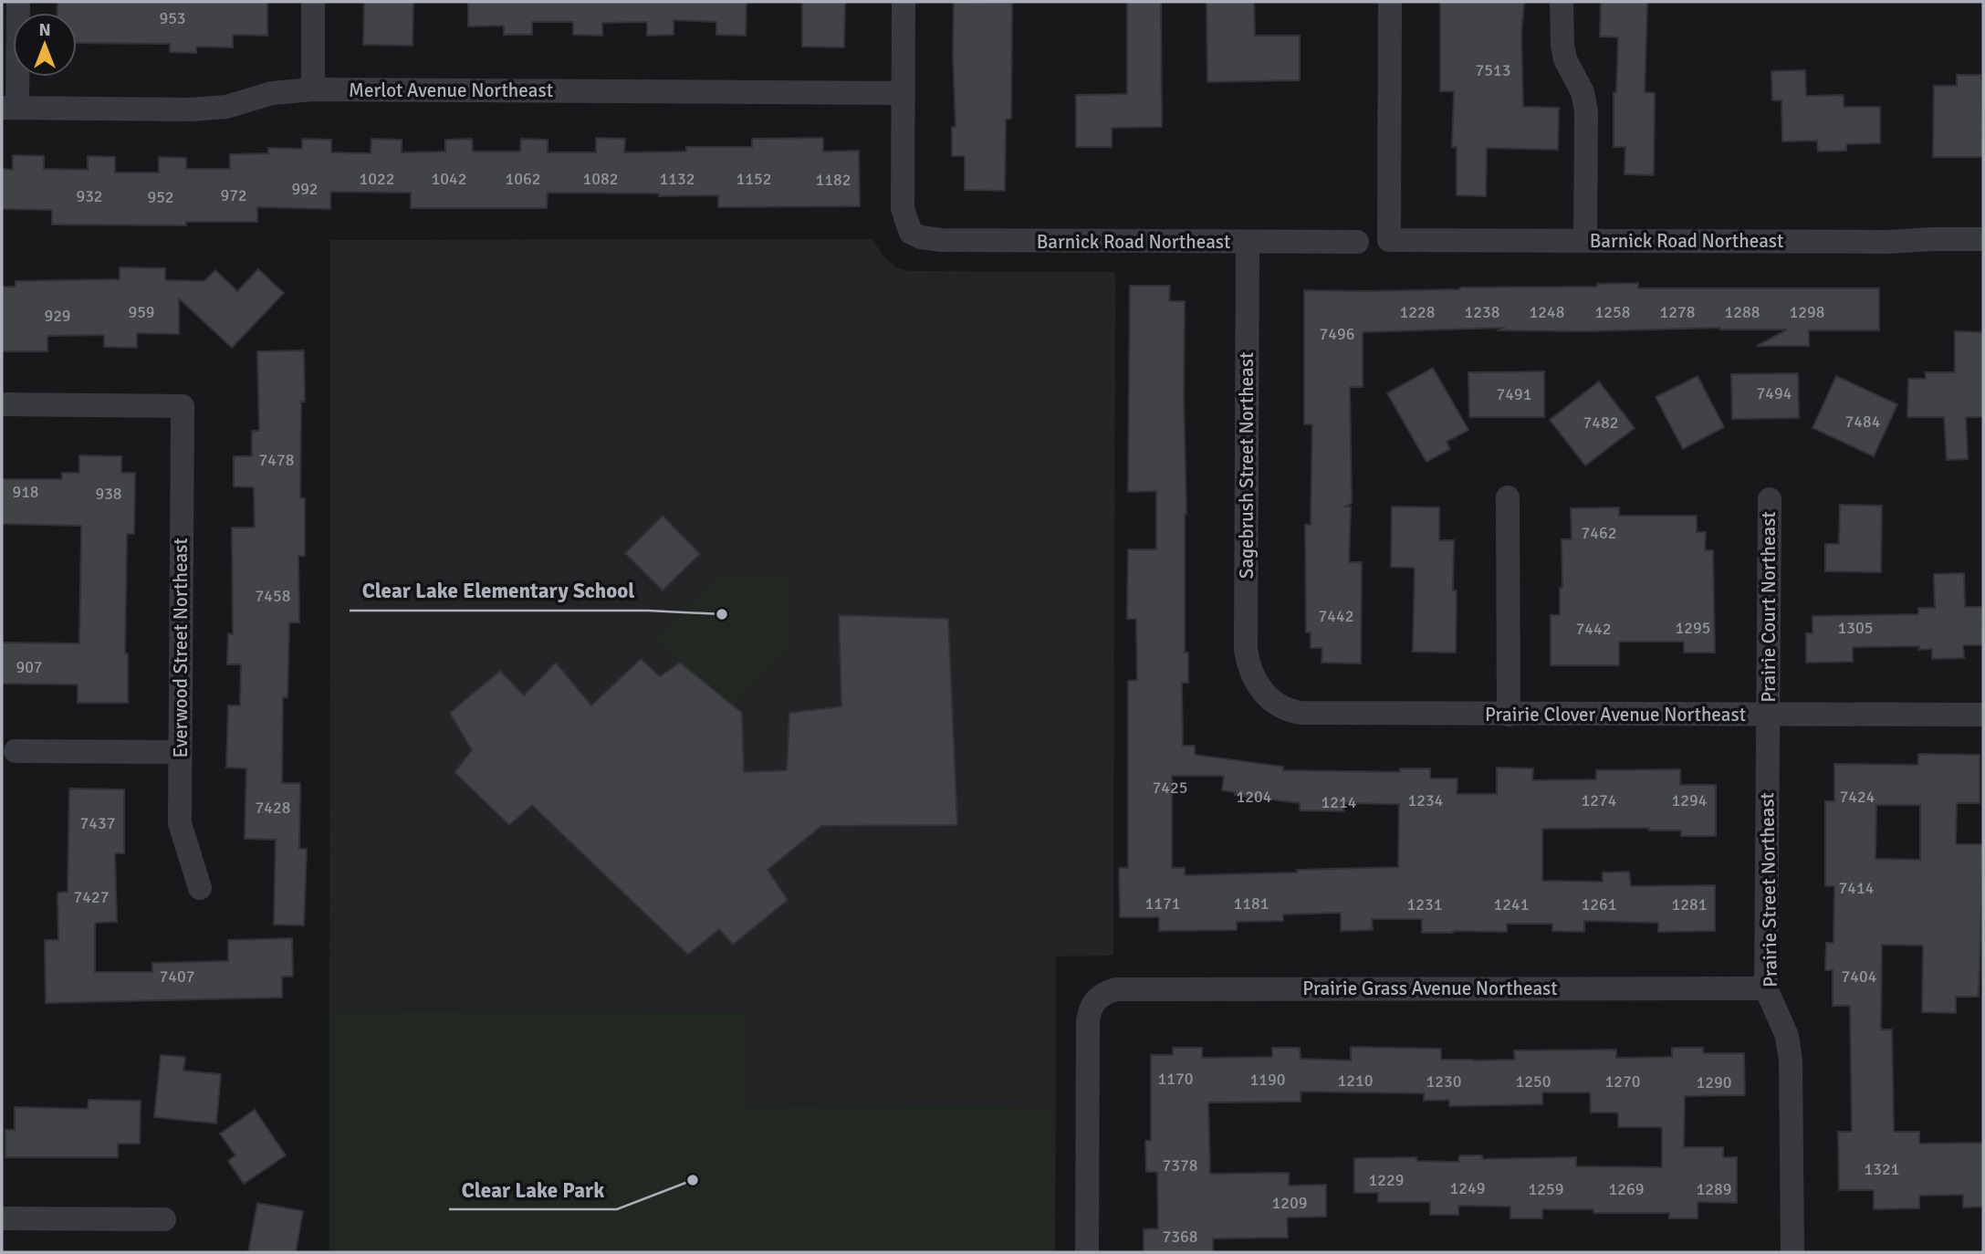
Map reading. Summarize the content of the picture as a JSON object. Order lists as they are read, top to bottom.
{
  "streets": {
    "street": [
      "Merlot Avenue Northeast",
      "Barnick Road Northeast",
      "Sagebrush Street Northeast",
      "Prairie Court Northeast",
      "Everwood Street Northeast",
      "Prairie Clover Avenue Northeast",
      "Prairie Street Northeast",
      "Prairie Grass Avenue Northeast"
    ]
  },
  "crossings": [
    ["Merlot Avenue Northeast", "Barnick Road Northeast"],
    ["Barnick Road Northeast", "Sagebrush Street Northeast"],
    ["Sagebrush Street Northeast", "Prairie Clover Avenue Northeast"],
    ["Prairie Court Northeast", "Prairie Clover Avenue Northeast"],
    ["Prairie Court Northeast", "Prairie Street Northeast"],
    ["Prairie Clover Avenue Northeast", "Prairie Street Northeast"],
    ["Prairie Street Northeast", "Prairie Grass Avenue Northeast"]
  ],
  "places": ["Clear Lake Elementary School", "Clear Lake Park"],
  "house_numbers": [
    "953",
    "7513",
    "1022",
    "1042",
    "1062",
    "1082",
    "1132",
    "1152",
    "1182",
    "992",
    "972",
    "932",
    "952",
    "959",
    "1228",
    "1238",
    "1248",
    "1258",
    "1278",
    "1288",
    "1298",
    "929",
    "7496",
    "7494",
    "7491",
    "7484",
    "7482",
    "7478",
    "918",
    "938",
    "7462",
    "7458",
    "7442",
    "1295",
    "1305",
    "7442",
    "907",
    "7425",
    "1204",
    "7424",
    "1234",
    "1274",
    "1294",
    "1214",
    "7428",
    "7437",
    "7414",
    "7427",
    "1171",
    "1181",
    "1231",
    "1241",
    "1261",
    "1281",
    "7407",
    "7404",
    "1170",
    "1190",
    "1210",
    "1230",
    "1250",
    "1270",
    "1290",
    "7378",
    "1321",
    "1229",
    "1249",
    "1259",
    "1269",
    "1289",
    "1209",
    "7368"
  ],
  "north": "top"
}
